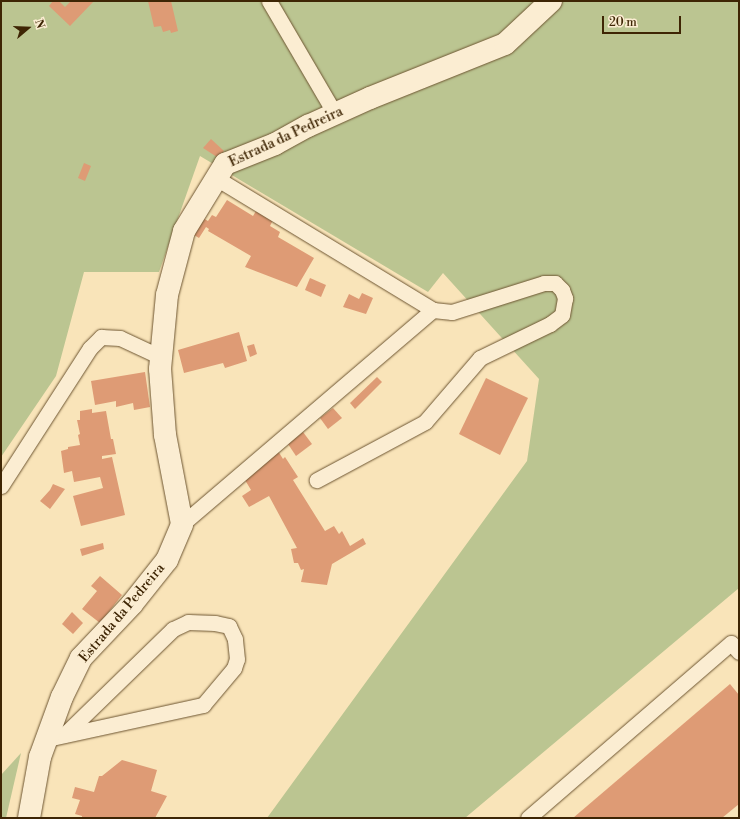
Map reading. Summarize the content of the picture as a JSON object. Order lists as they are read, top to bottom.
{
  "streets": {
    "street": ["Estrada da Pedreira"]
  },
  "scale_bar": "20 m",
  "north": "right"
}
